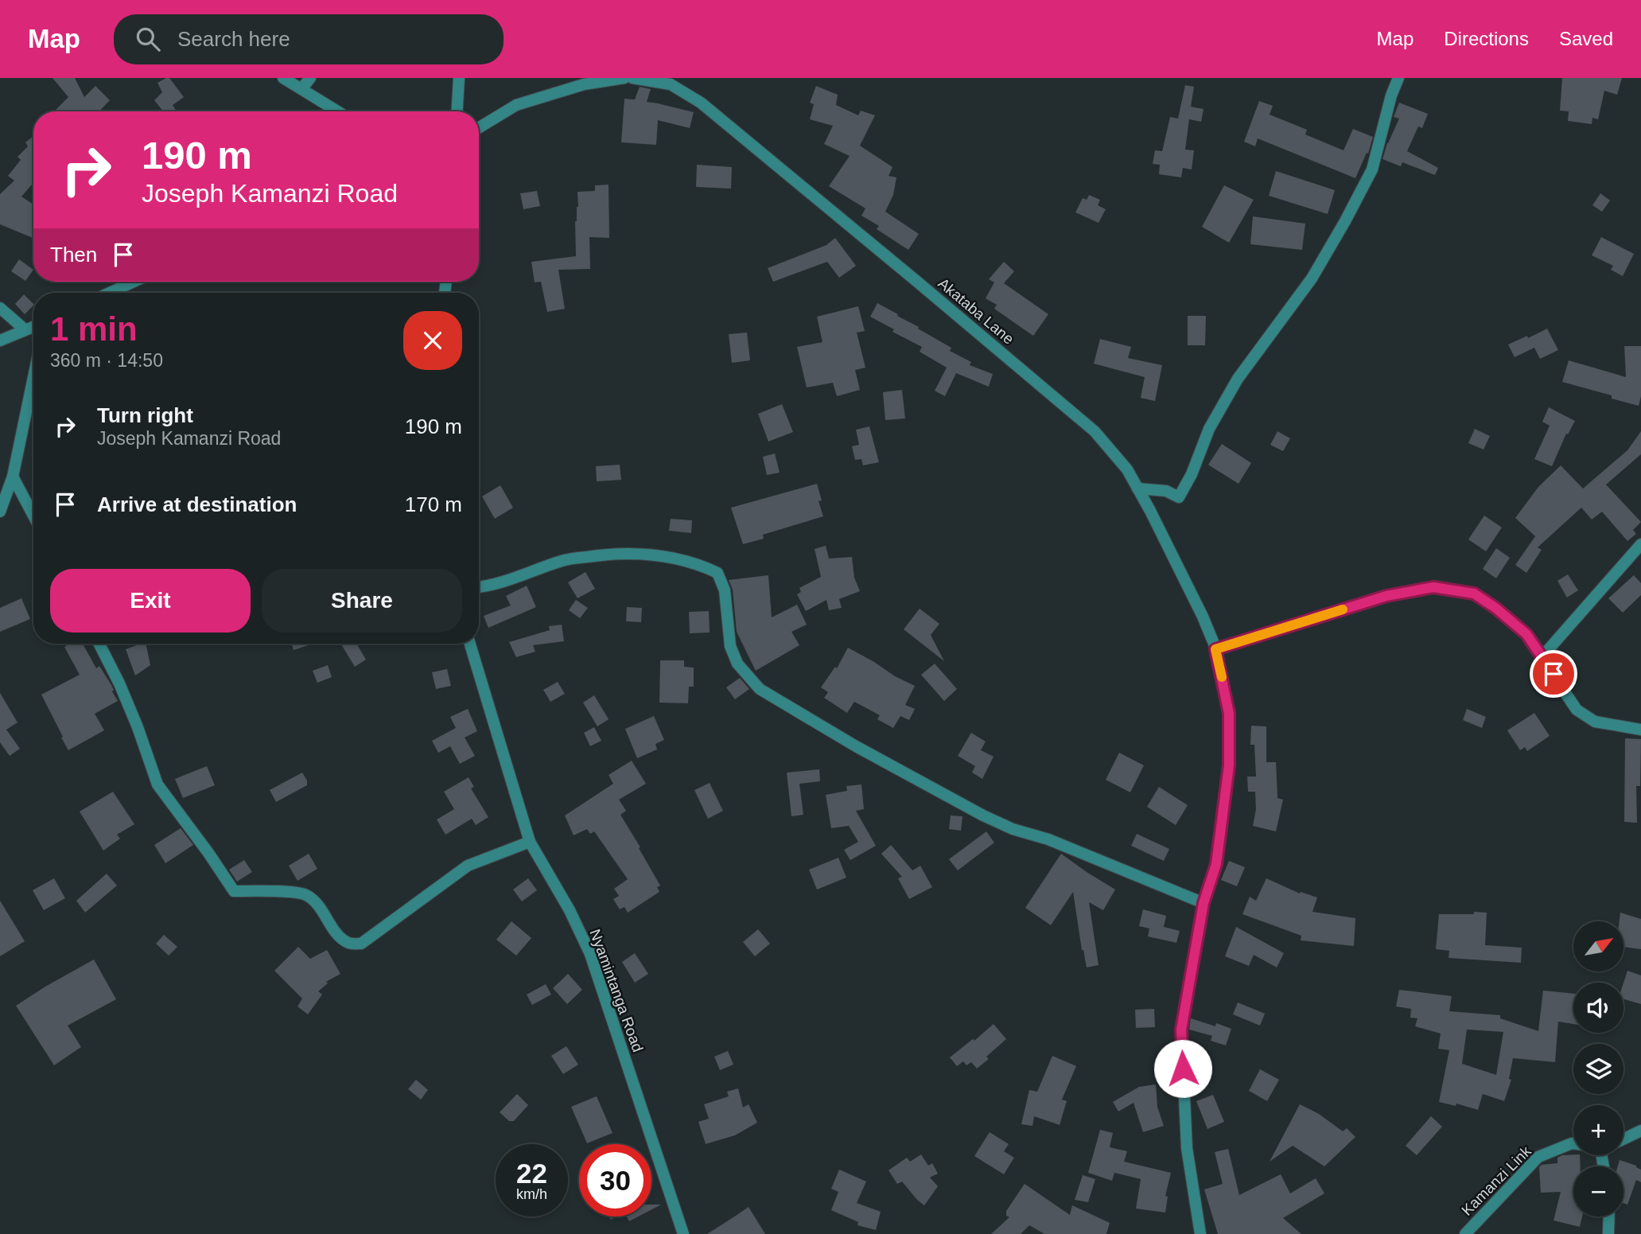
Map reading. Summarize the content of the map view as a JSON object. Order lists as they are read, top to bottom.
{
  "streets": {
    "street": ["Akataba Lane", "Nyamintanga Road", "Kamanzi Link"]
  },
  "north": "top right",
  "page": {
    "header": "Map",
    "search": "Search here",
    "nav": ["Map", "Directions", "Saved"],
    "turn": ["190 m", "Joseph Kamanzi Road"],
    "then": "Then",
    "heading": ["1 min", "360 m · 14:50"],
    "list": [
      {
        "name": "Turn right",
        "note": "Joseph Kamanzi Road",
        "value": "190 m"
      },
      {
        "name": "Arrive at destination",
        "value": "170 m"
      }
    ],
    "buttons": ["Exit", "Share"],
    "map_buttons": ["+", "−"],
    "speed": "22 km/h",
    "limit": "30"
  }
}
